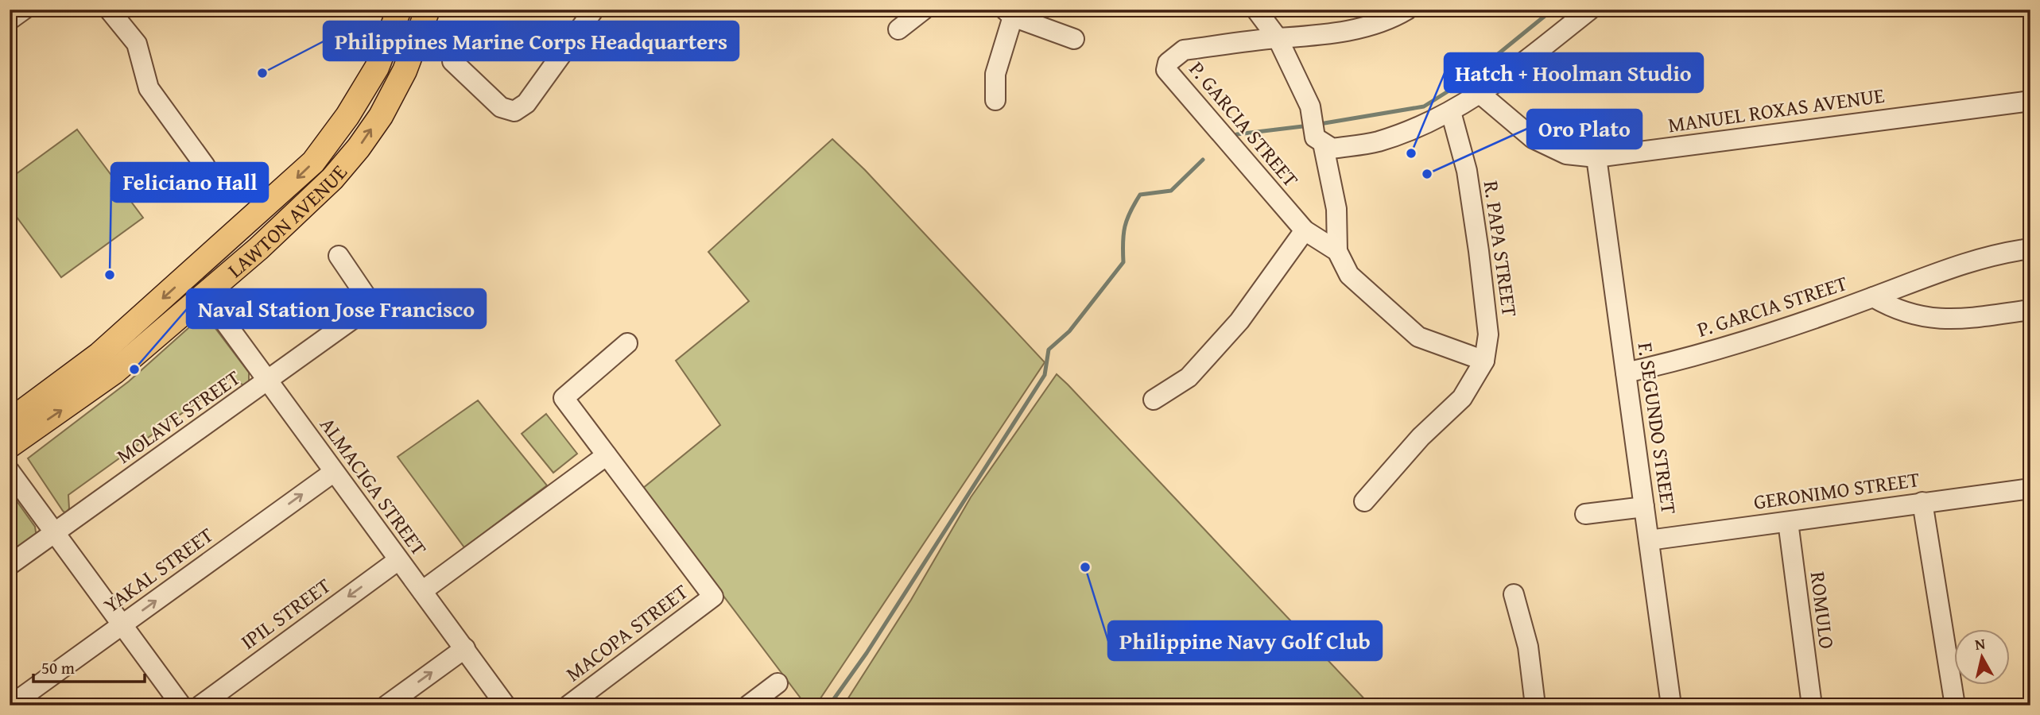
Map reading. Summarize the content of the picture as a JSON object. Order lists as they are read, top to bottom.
{
  "streets": {
    "main road": ["LAWTON AVENUE"],
    "street": [
      "MANUEL ROXAS AVENUE",
      "P. GARCIA STREET",
      "R. PAPA STREET",
      "MOLAVE STREET",
      "F. SEGUNDO STREET",
      "ALMACIGA STREET",
      "GERONIMO STREET",
      "YAKAL STREET",
      "ROMULO",
      "IPIL STREET",
      "MACOPA STREET"
    ]
  },
  "crossings": [
    ["MANUEL ROXAS AVENUE", "F. SEGUNDO STREET"],
    ["P. GARCIA STREET", "F. SEGUNDO STREET"],
    ["LAWTON AVENUE", "ALMACIGA STREET"],
    ["MOLAVE STREET", "ALMACIGA STREET"],
    ["F. SEGUNDO STREET", "GERONIMO STREET"],
    ["ALMACIGA STREET", "YAKAL STREET"],
    ["ALMACIGA STREET", "IPIL STREET"],
    ["GERONIMO STREET", "ROMULO"]
  ],
  "one_way": ["YAKAL STREET"],
  "places": [
    "Philippines Marine Corps Headquarters",
    "Hatch + Hoolman Studio",
    "Oro Plato",
    "Feliciano Hall",
    "Naval Station Jose Francisco",
    "Philippine Navy Golf Club"
  ],
  "scale_bar": "50 m",
  "north": "top"
}
